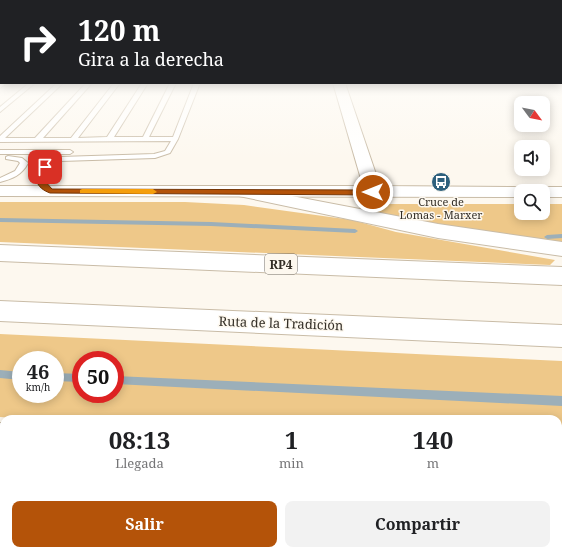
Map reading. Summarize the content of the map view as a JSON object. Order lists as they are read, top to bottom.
{
  "streets": {
    "main road": ["RP4", "Ruta de la Tradición"]
  },
  "places": {
    "bus stop": ["Cruce de Lomas - Marxer"]
  },
  "north": "bottom right",
  "page": {
    "turn": ["120 m", "Gira a la derecha"],
    "speed": "46 km/h",
    "limit": "50",
    "eta": [
      "08:13",
      "Llegada",
      "1",
      "min",
      "140",
      "m"
    ],
    "buttons": ["Salir", "Compartir"]
  }
}
